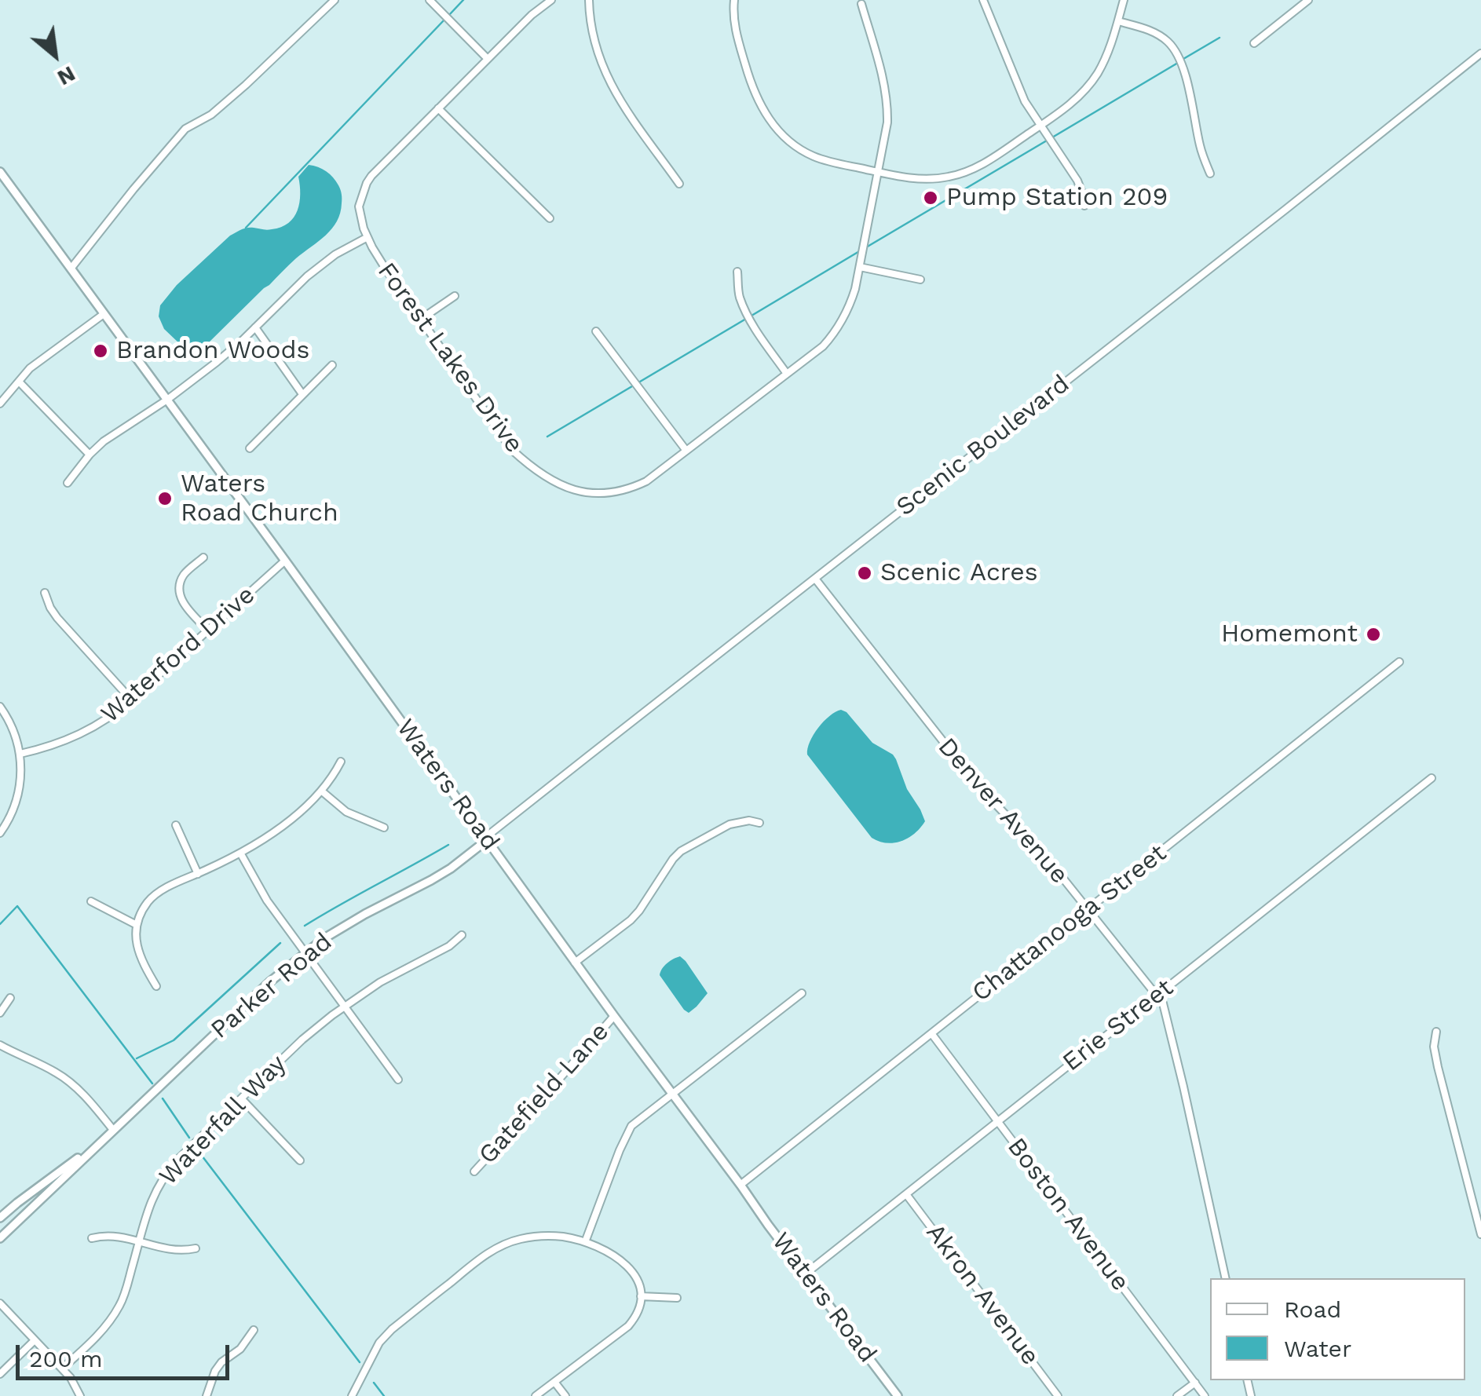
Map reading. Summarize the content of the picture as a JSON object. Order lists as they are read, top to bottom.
{
  "streets": {
    "street": [
      "Forest Lakes Drive",
      "Scenic Boulevard",
      "Waterford Drive",
      "Waters Road",
      "Denver Avenue",
      "Chattanooga Street",
      "Parker Road",
      "Erie Street",
      "Gatefield Lane",
      "Waterfall Way",
      "Boston Avenue",
      "Akron Avenue"
    ]
  },
  "crossings": [
    ["Scenic Boulevard", "Waters Road"],
    ["Scenic Boulevard", "Denver Avenue"],
    ["Scenic Boulevard", "Parker Road"],
    ["Waterford Drive", "Waters Road"],
    ["Waters Road", "Chattanooga Street"],
    ["Waters Road", "Parker Road"],
    ["Waters Road", "Erie Street"],
    ["Waters Road", "Gatefield Lane"],
    ["Denver Avenue", "Chattanooga Street"],
    ["Denver Avenue", "Erie Street"],
    ["Chattanooga Street", "Boston Avenue"],
    ["Erie Street", "Boston Avenue"],
    ["Erie Street", "Akron Avenue"]
  ],
  "places": [
    "Pump Station 209",
    "Brandon Woods",
    "Waters Road Church",
    "Scenic Acres",
    "Homemont"
  ],
  "legend": ["Road", "Water"],
  "scale_bar": "200 m",
  "north": "bottom right"
}
